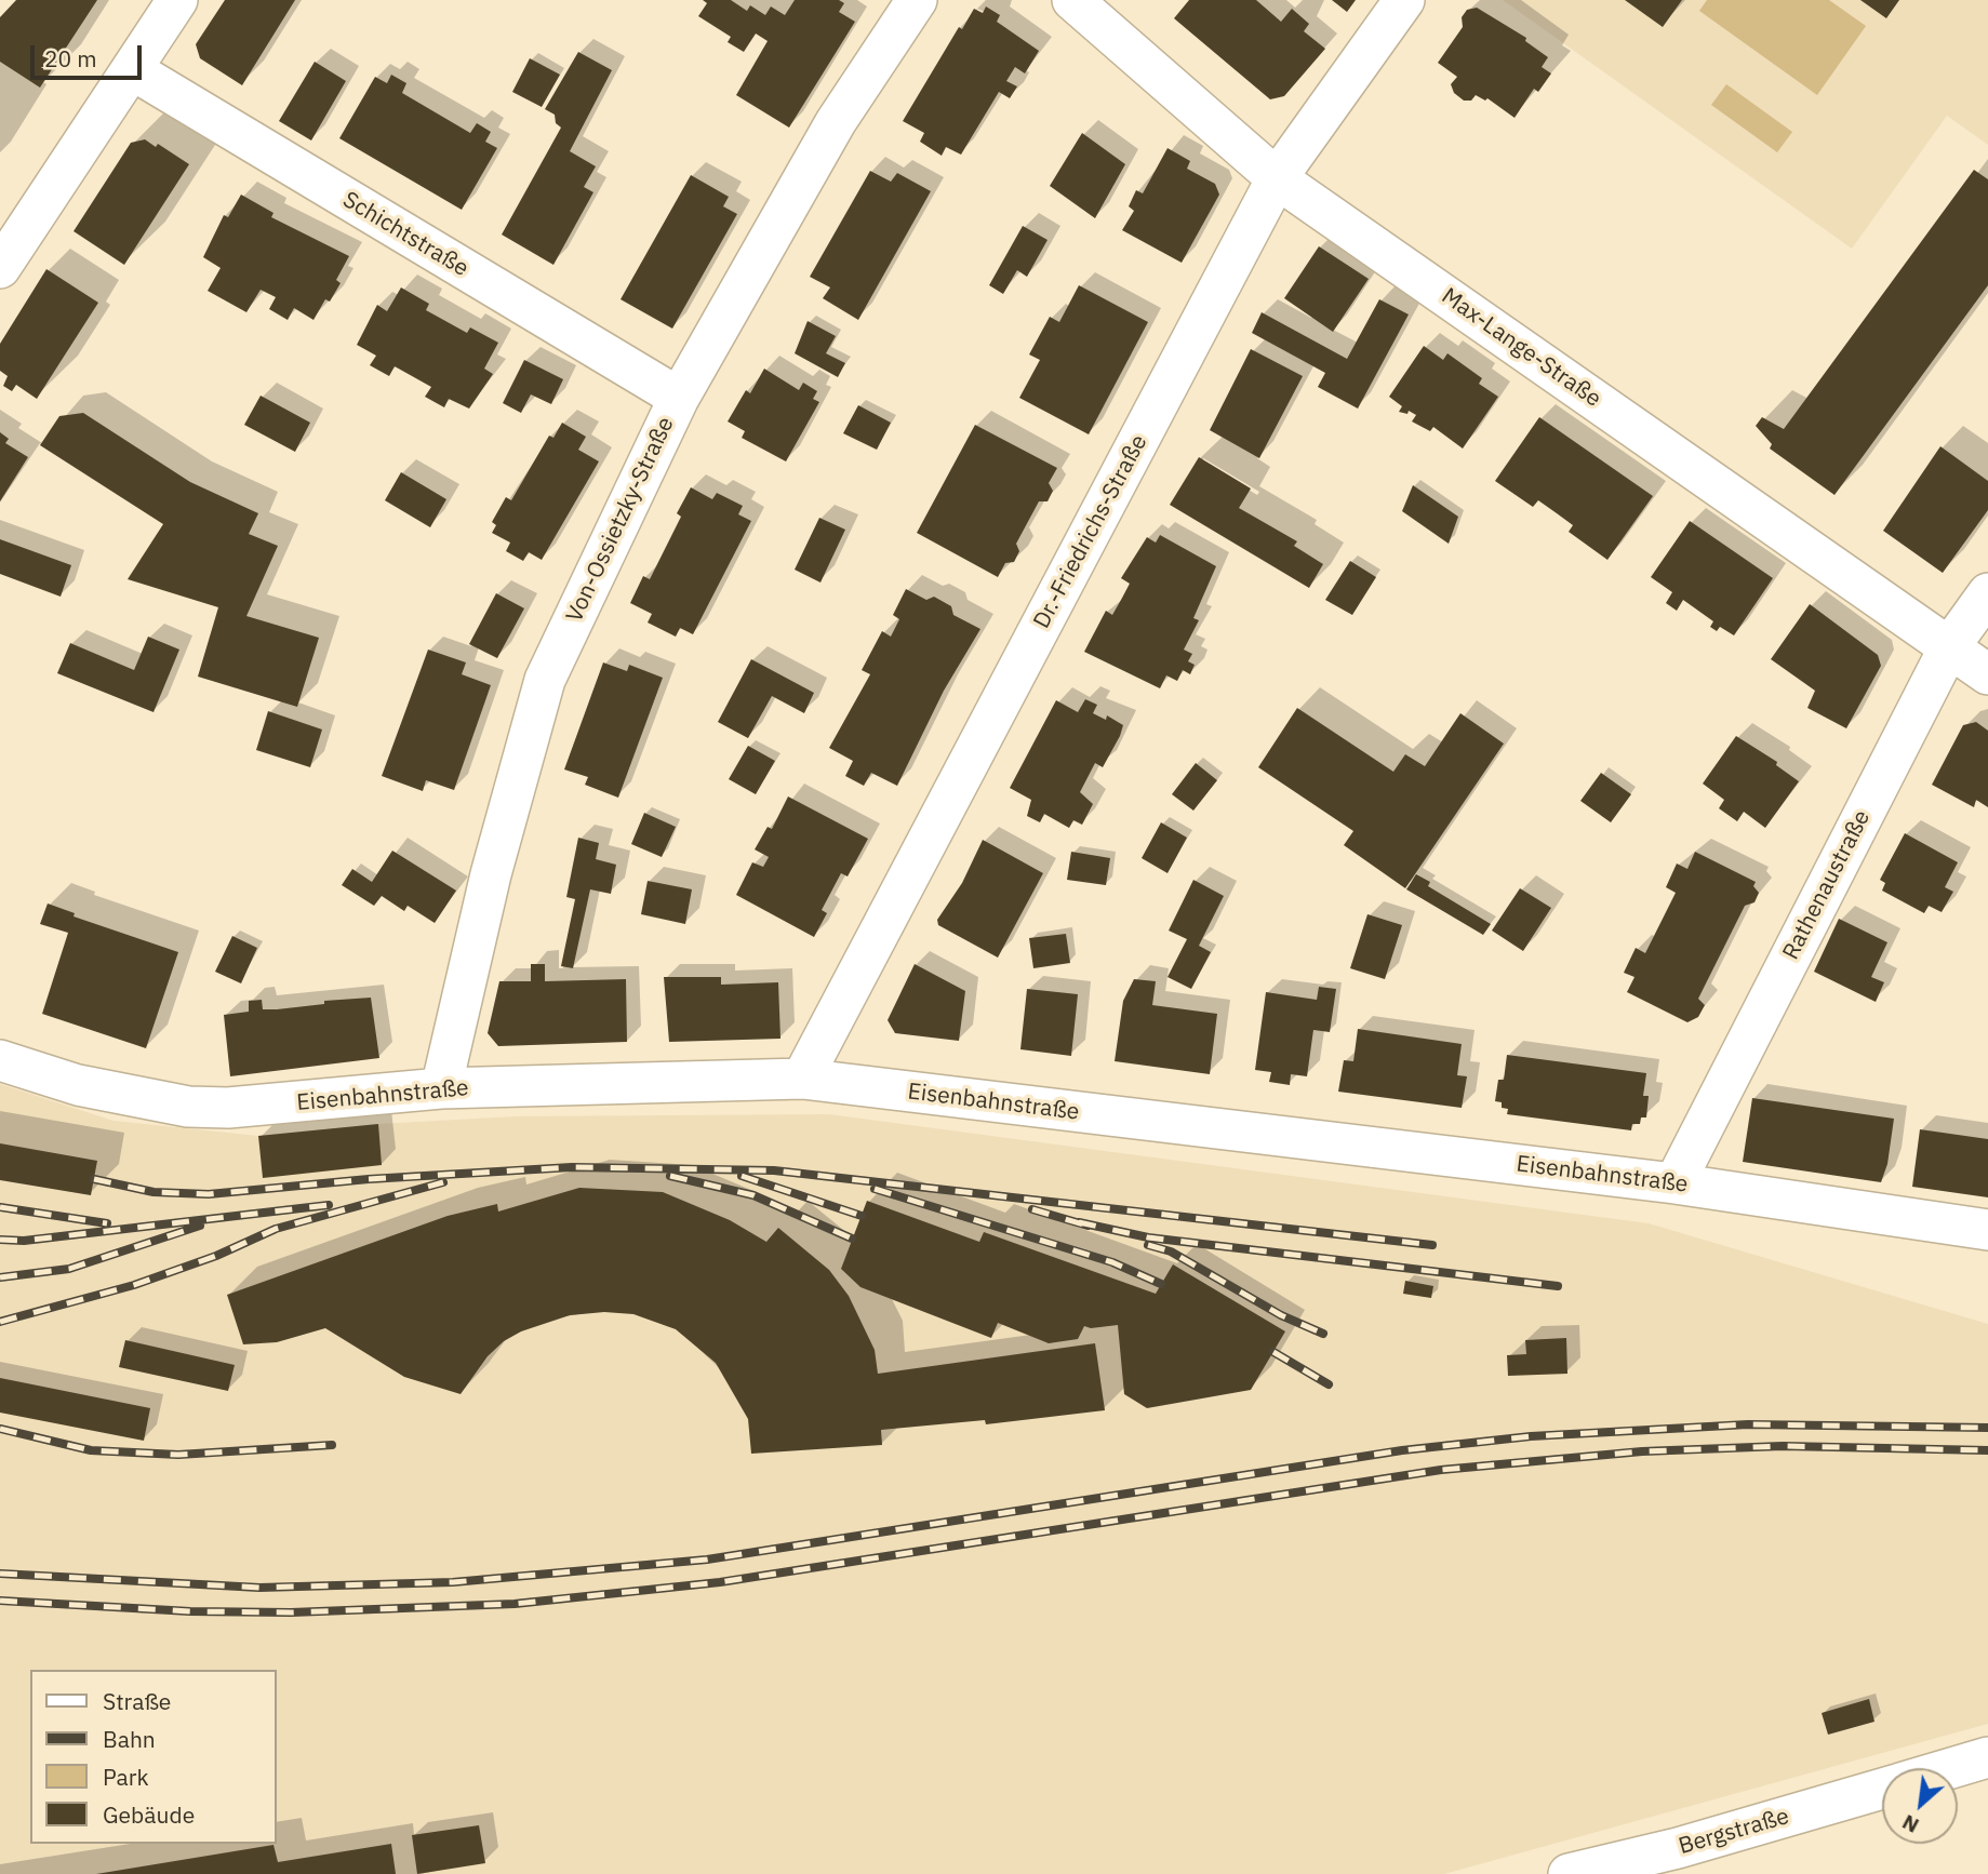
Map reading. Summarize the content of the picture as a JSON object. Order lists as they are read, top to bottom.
{
  "streets": {
    "street": [
      "Schichtstraße",
      "Max-Lange-Straße",
      "Von-Ossietzky-Straße",
      "Dr.-Friedrichs-Straße",
      "Rathenaustraße",
      "Eisenbahnstraße",
      "Bergstraße"
    ]
  },
  "crossings": [
    ["Schichtstraße", "Von-Ossietzky-Straße"],
    ["Max-Lange-Straße", "Dr.-Friedrichs-Straße"],
    ["Max-Lange-Straße", "Rathenaustraße"],
    ["Von-Ossietzky-Straße", "Eisenbahnstraße"],
    ["Dr.-Friedrichs-Straße", "Eisenbahnstraße"],
    ["Rathenaustraße", "Eisenbahnstraße"]
  ],
  "legend": [
    "Straße",
    "Bahn",
    "Park",
    "Gebäude"
  ],
  "scale_bar": "20 m",
  "north": "bottom left"
}
